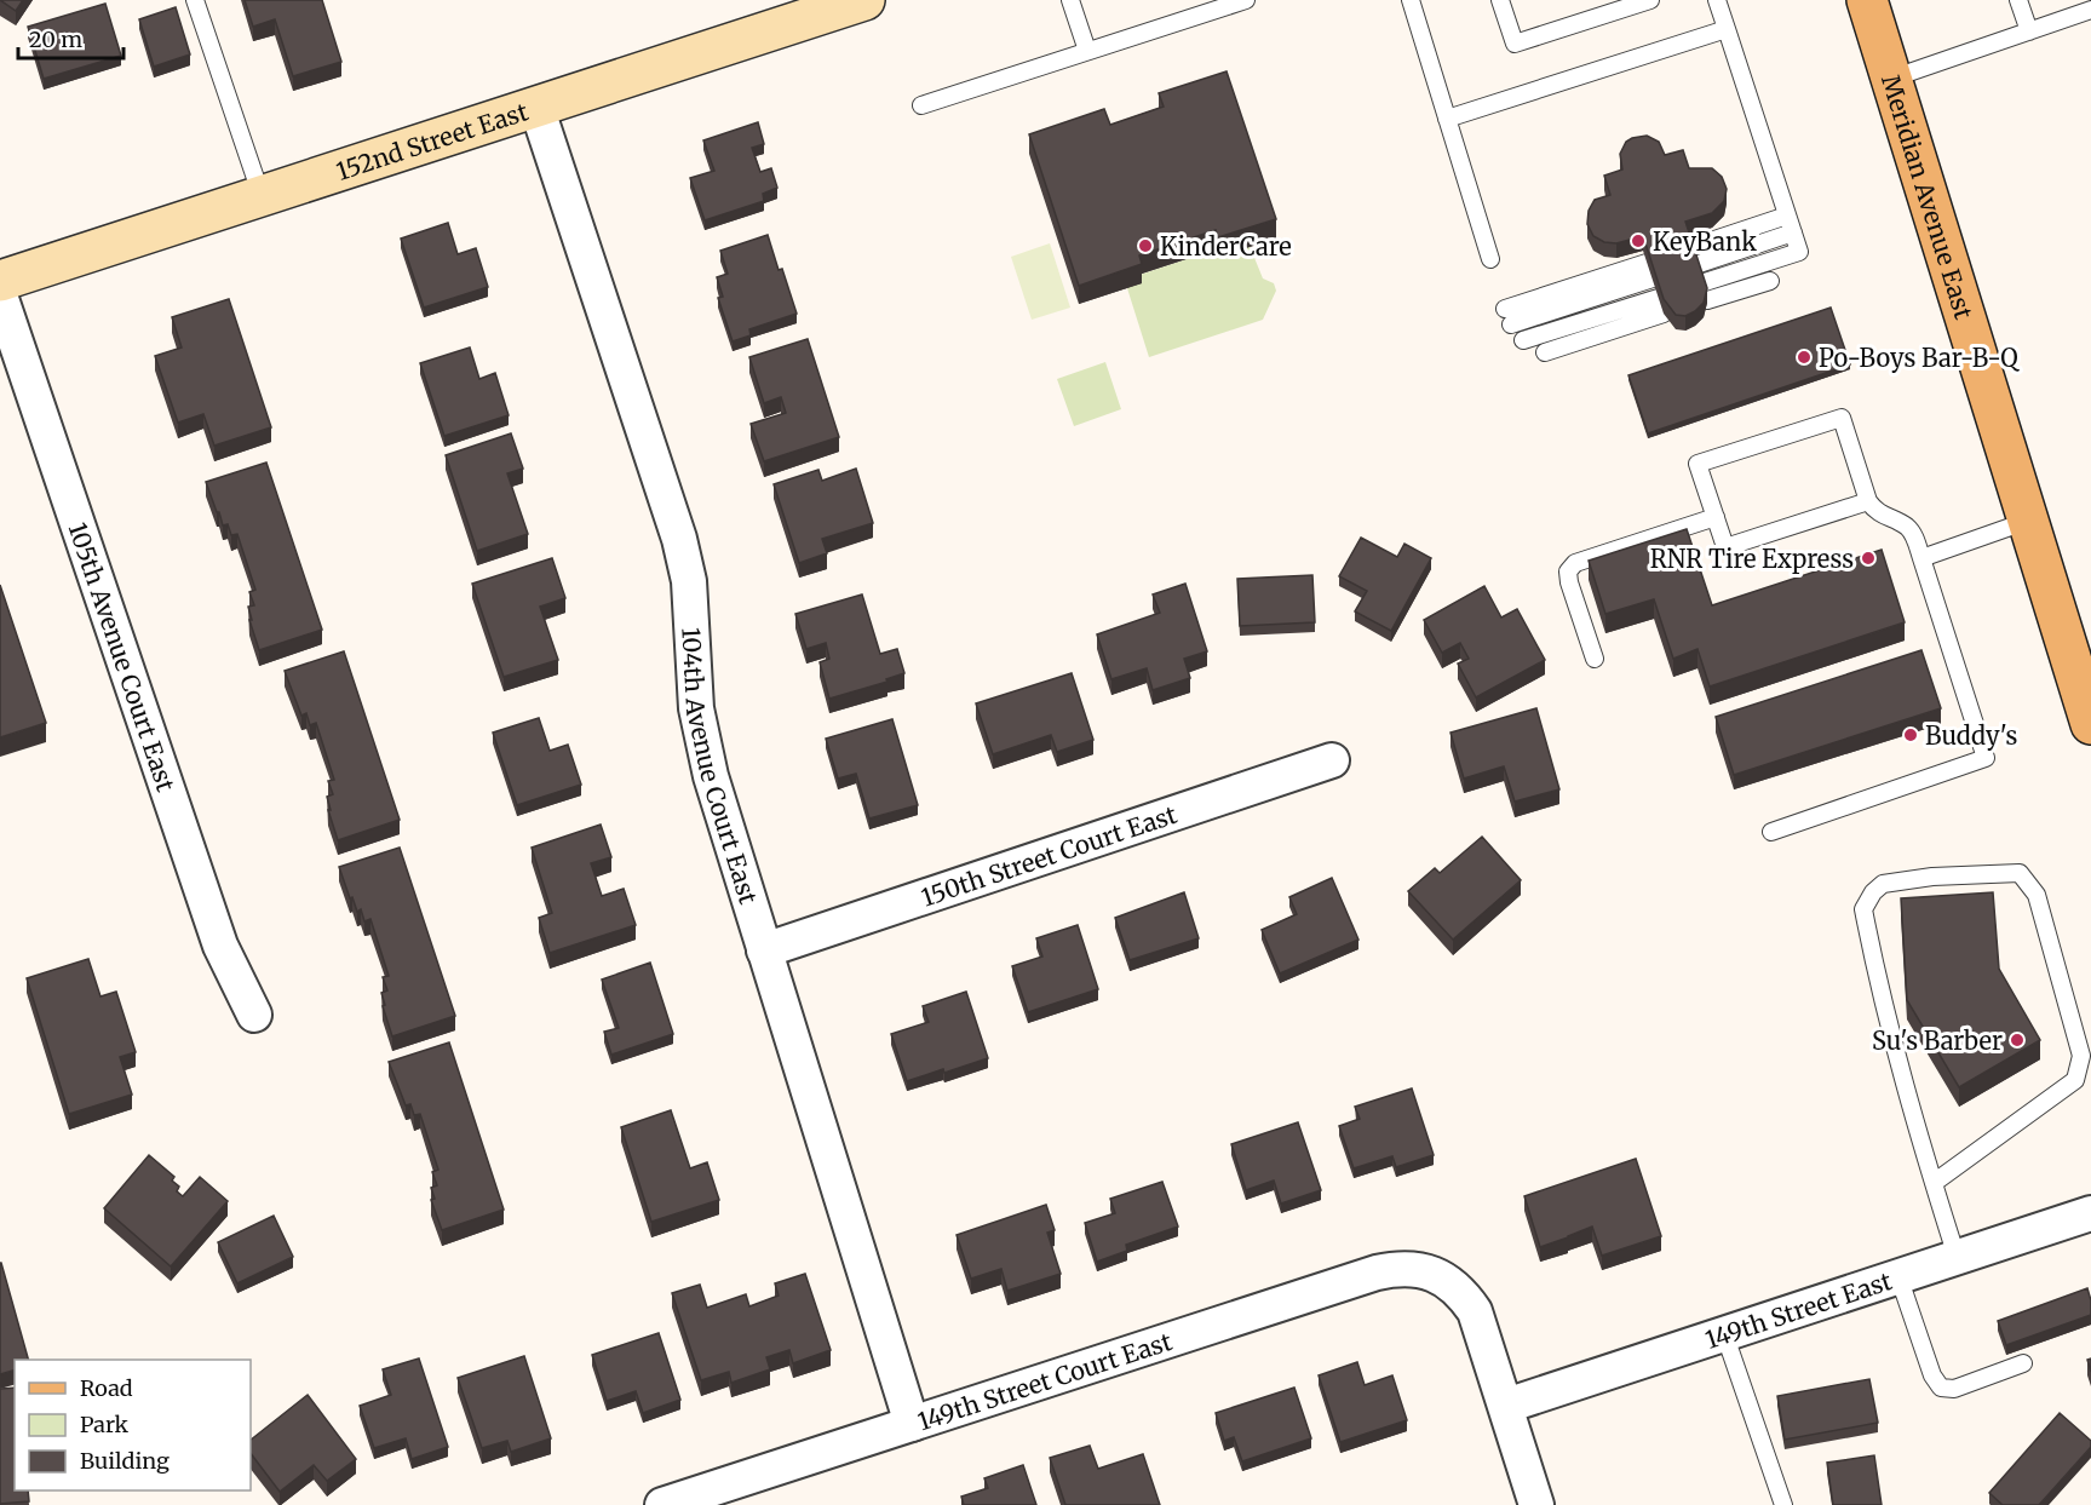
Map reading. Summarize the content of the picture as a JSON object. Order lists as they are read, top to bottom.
{
  "streets": {
    "main road": ["152nd Street East", "Meridian Avenue East"],
    "street": [
      "105th Avenue Court East",
      "104th Avenue Court East",
      "150th Street Court East",
      "149th Street East",
      "149th Street Court East"
    ]
  },
  "crossings": [
    ["152nd Street East", "104th Avenue Court East"],
    ["104th Avenue Court East", "150th Street Court East"],
    ["104th Avenue Court East", "149th Street Court East"],
    ["149th Street East", "149th Street Court East"]
  ],
  "places": [
    "KeyBank",
    "KinderCare",
    "Po-Boys Bar-B-Q",
    "RNR Tire Express",
    "Buddy's",
    "Su's Barber"
  ],
  "legend": ["Road", "Park", "Building"],
  "scale_bar": "20 m"
}
